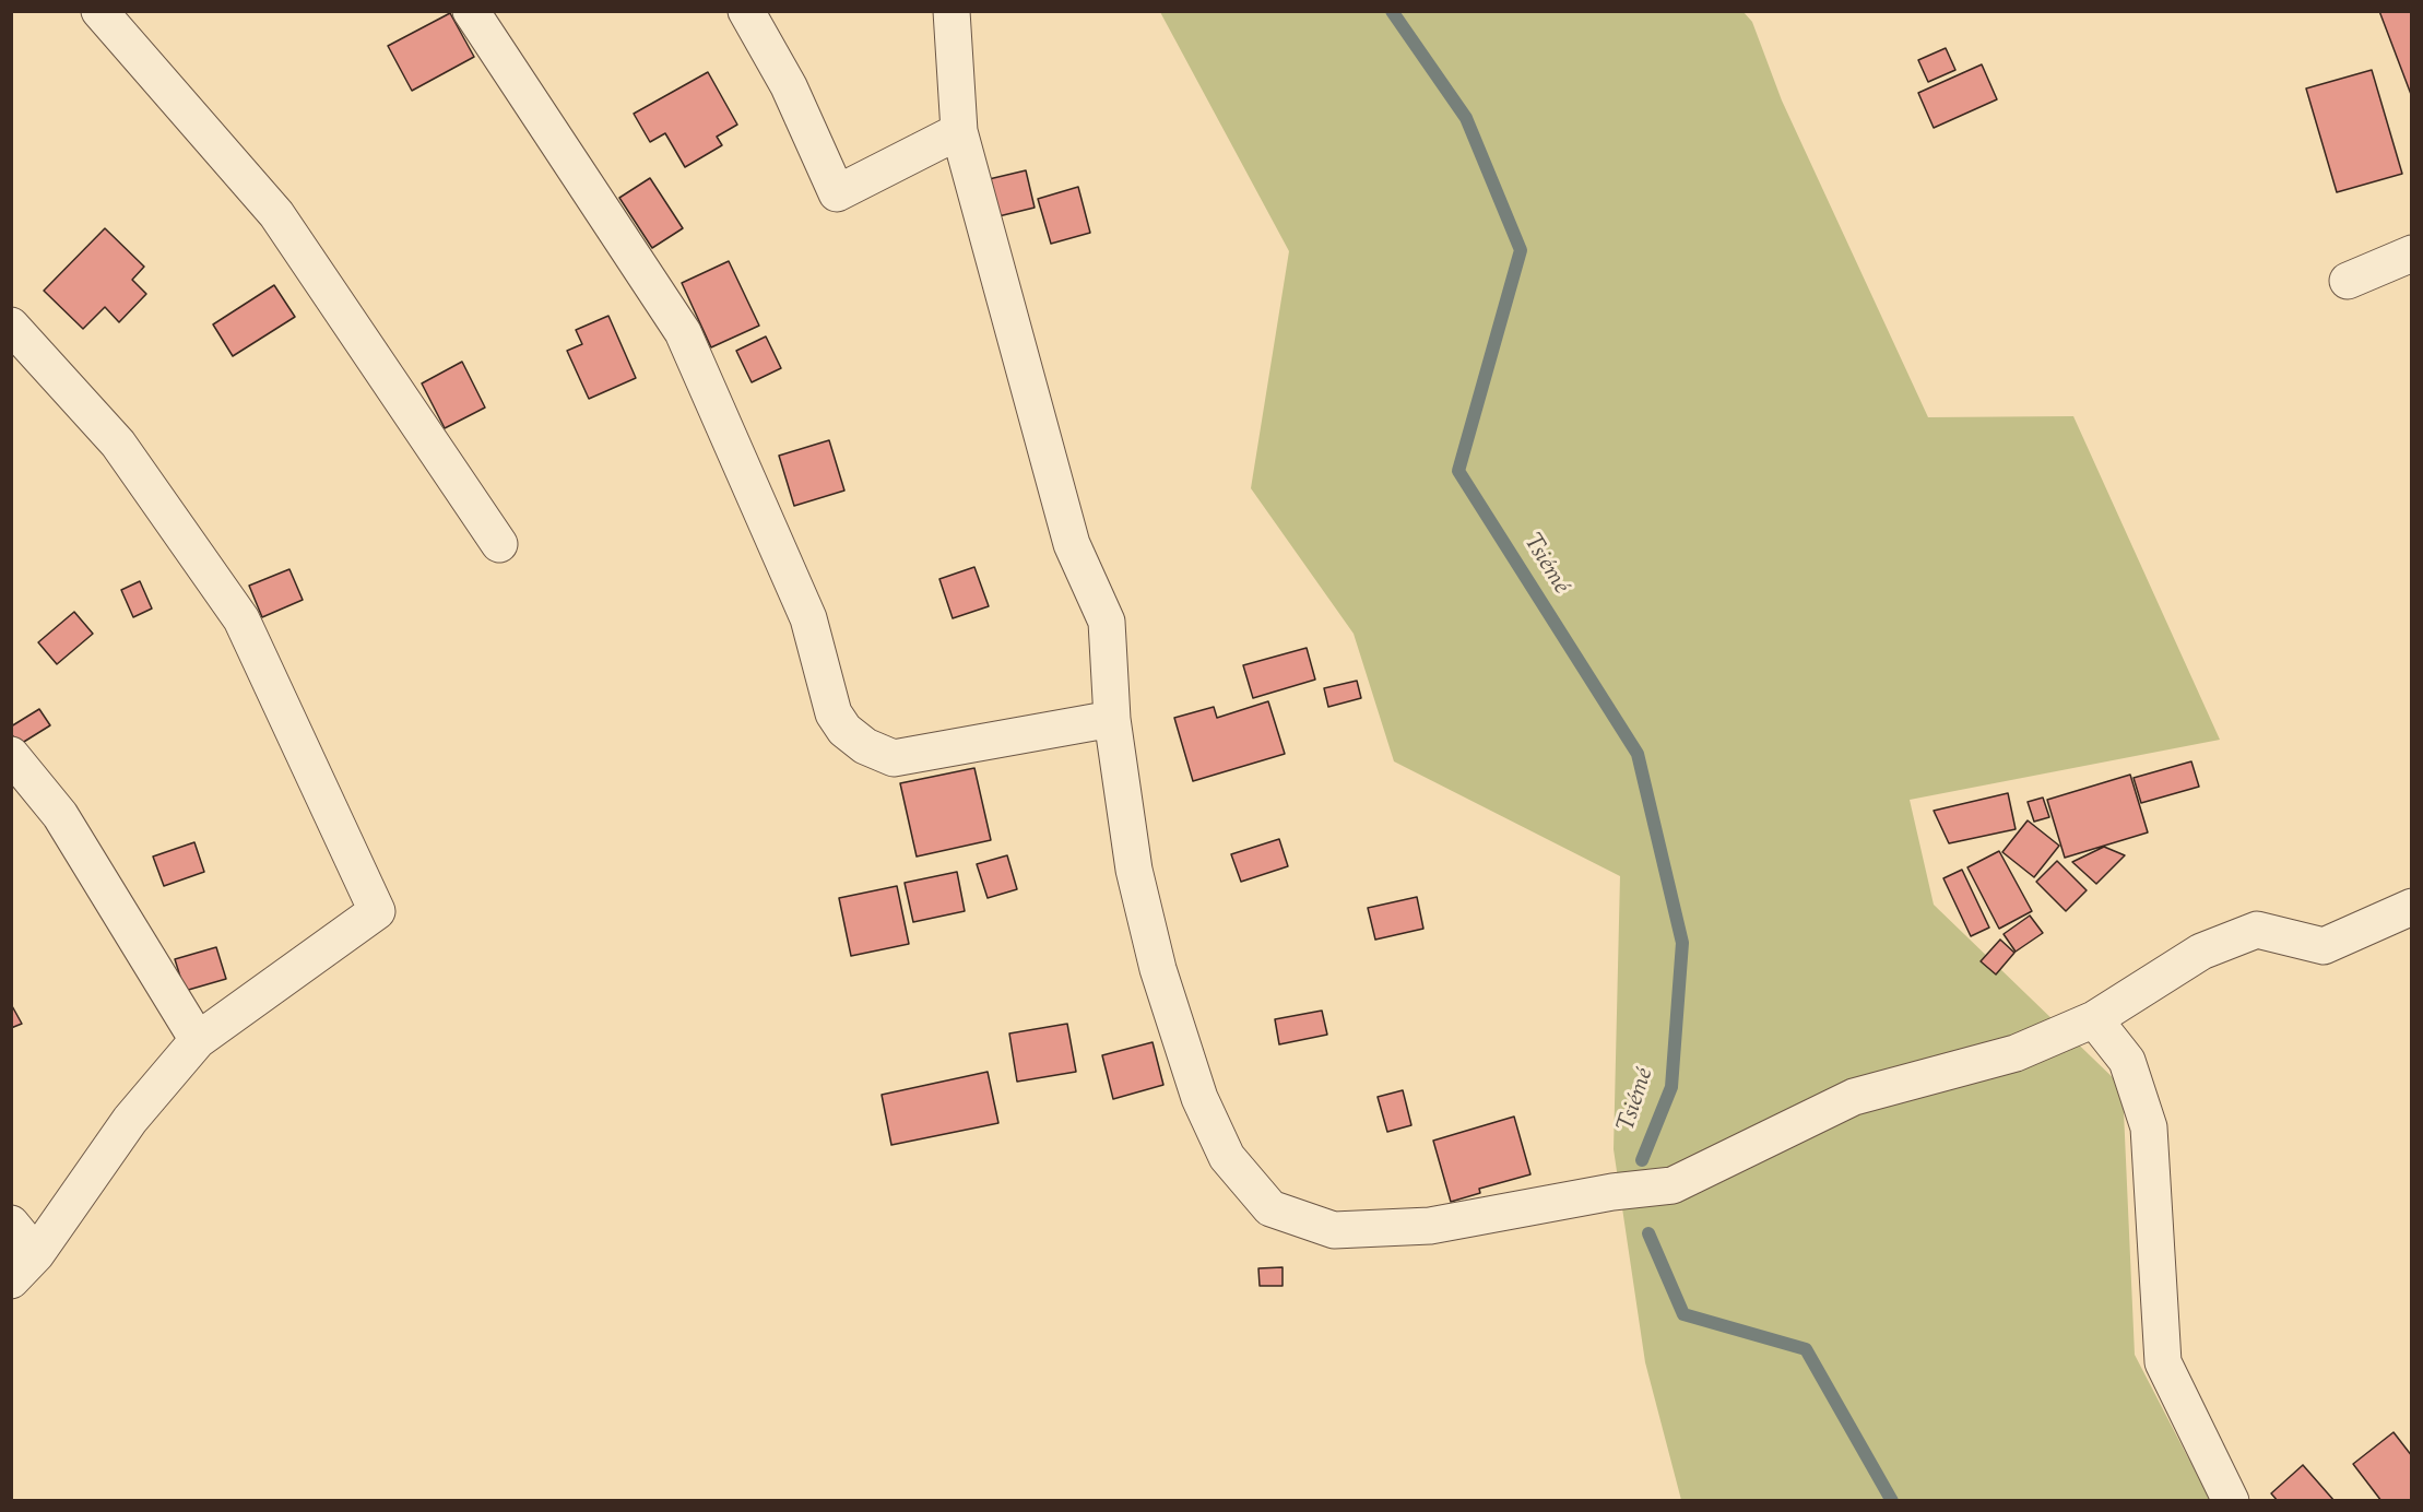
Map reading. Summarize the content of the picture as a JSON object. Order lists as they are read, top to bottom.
{
  "water": ["Tsiémé"]
}
